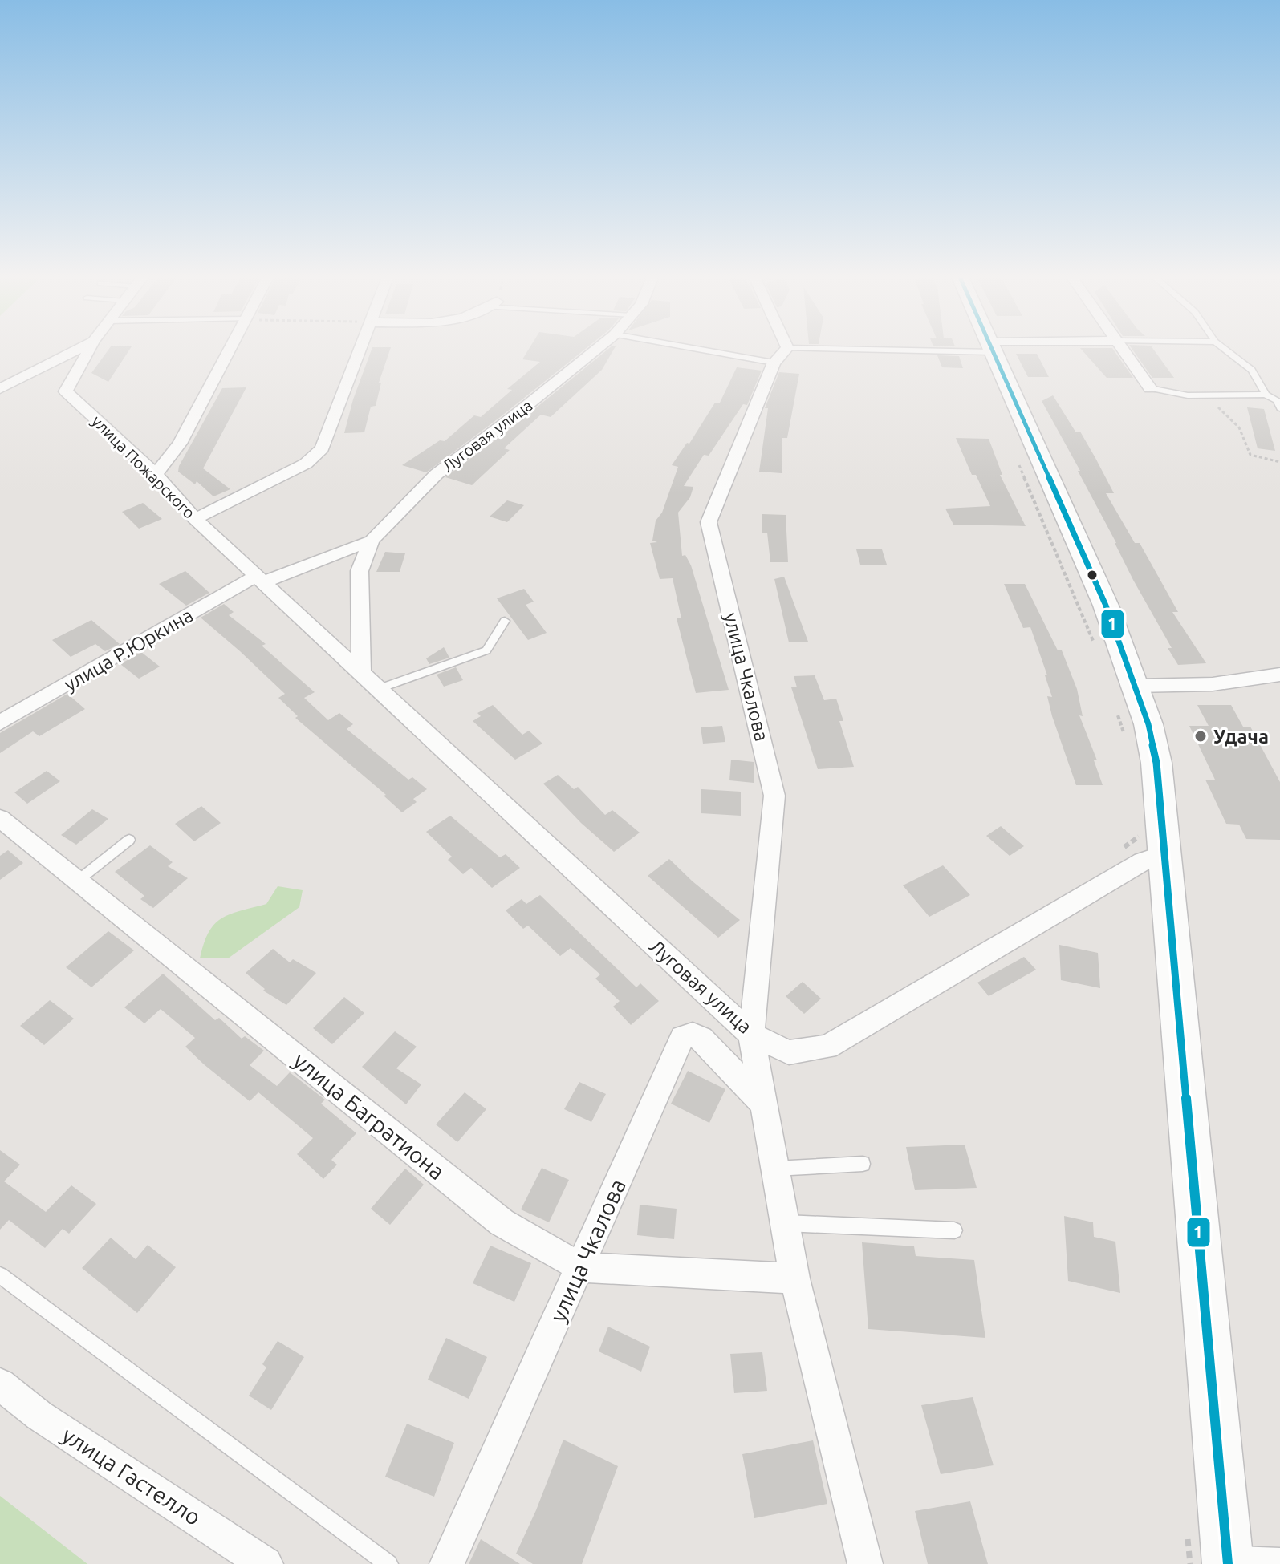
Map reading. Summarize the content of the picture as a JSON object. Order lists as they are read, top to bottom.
{
  "streets": {
    "street": [
      "Луговая улица",
      "улица Пожарского",
      "улица Р.Юркина",
      "улица Чкалова",
      "улица Багратиона",
      "улица Гастелло"
    ]
  },
  "crossings": [
    ["Луговая улица", "улица Пожарского"],
    ["Луговая улица", "улица Р.Юркина"],
    ["Луговая улица", "улица Чкалова"],
    ["улица Пожарского", "улица Р.Юркина"],
    ["улица Чкалова", "улица Багратиона"]
  ],
  "places": ["Удача"],
  "lines": ["transit line 1"]
}
